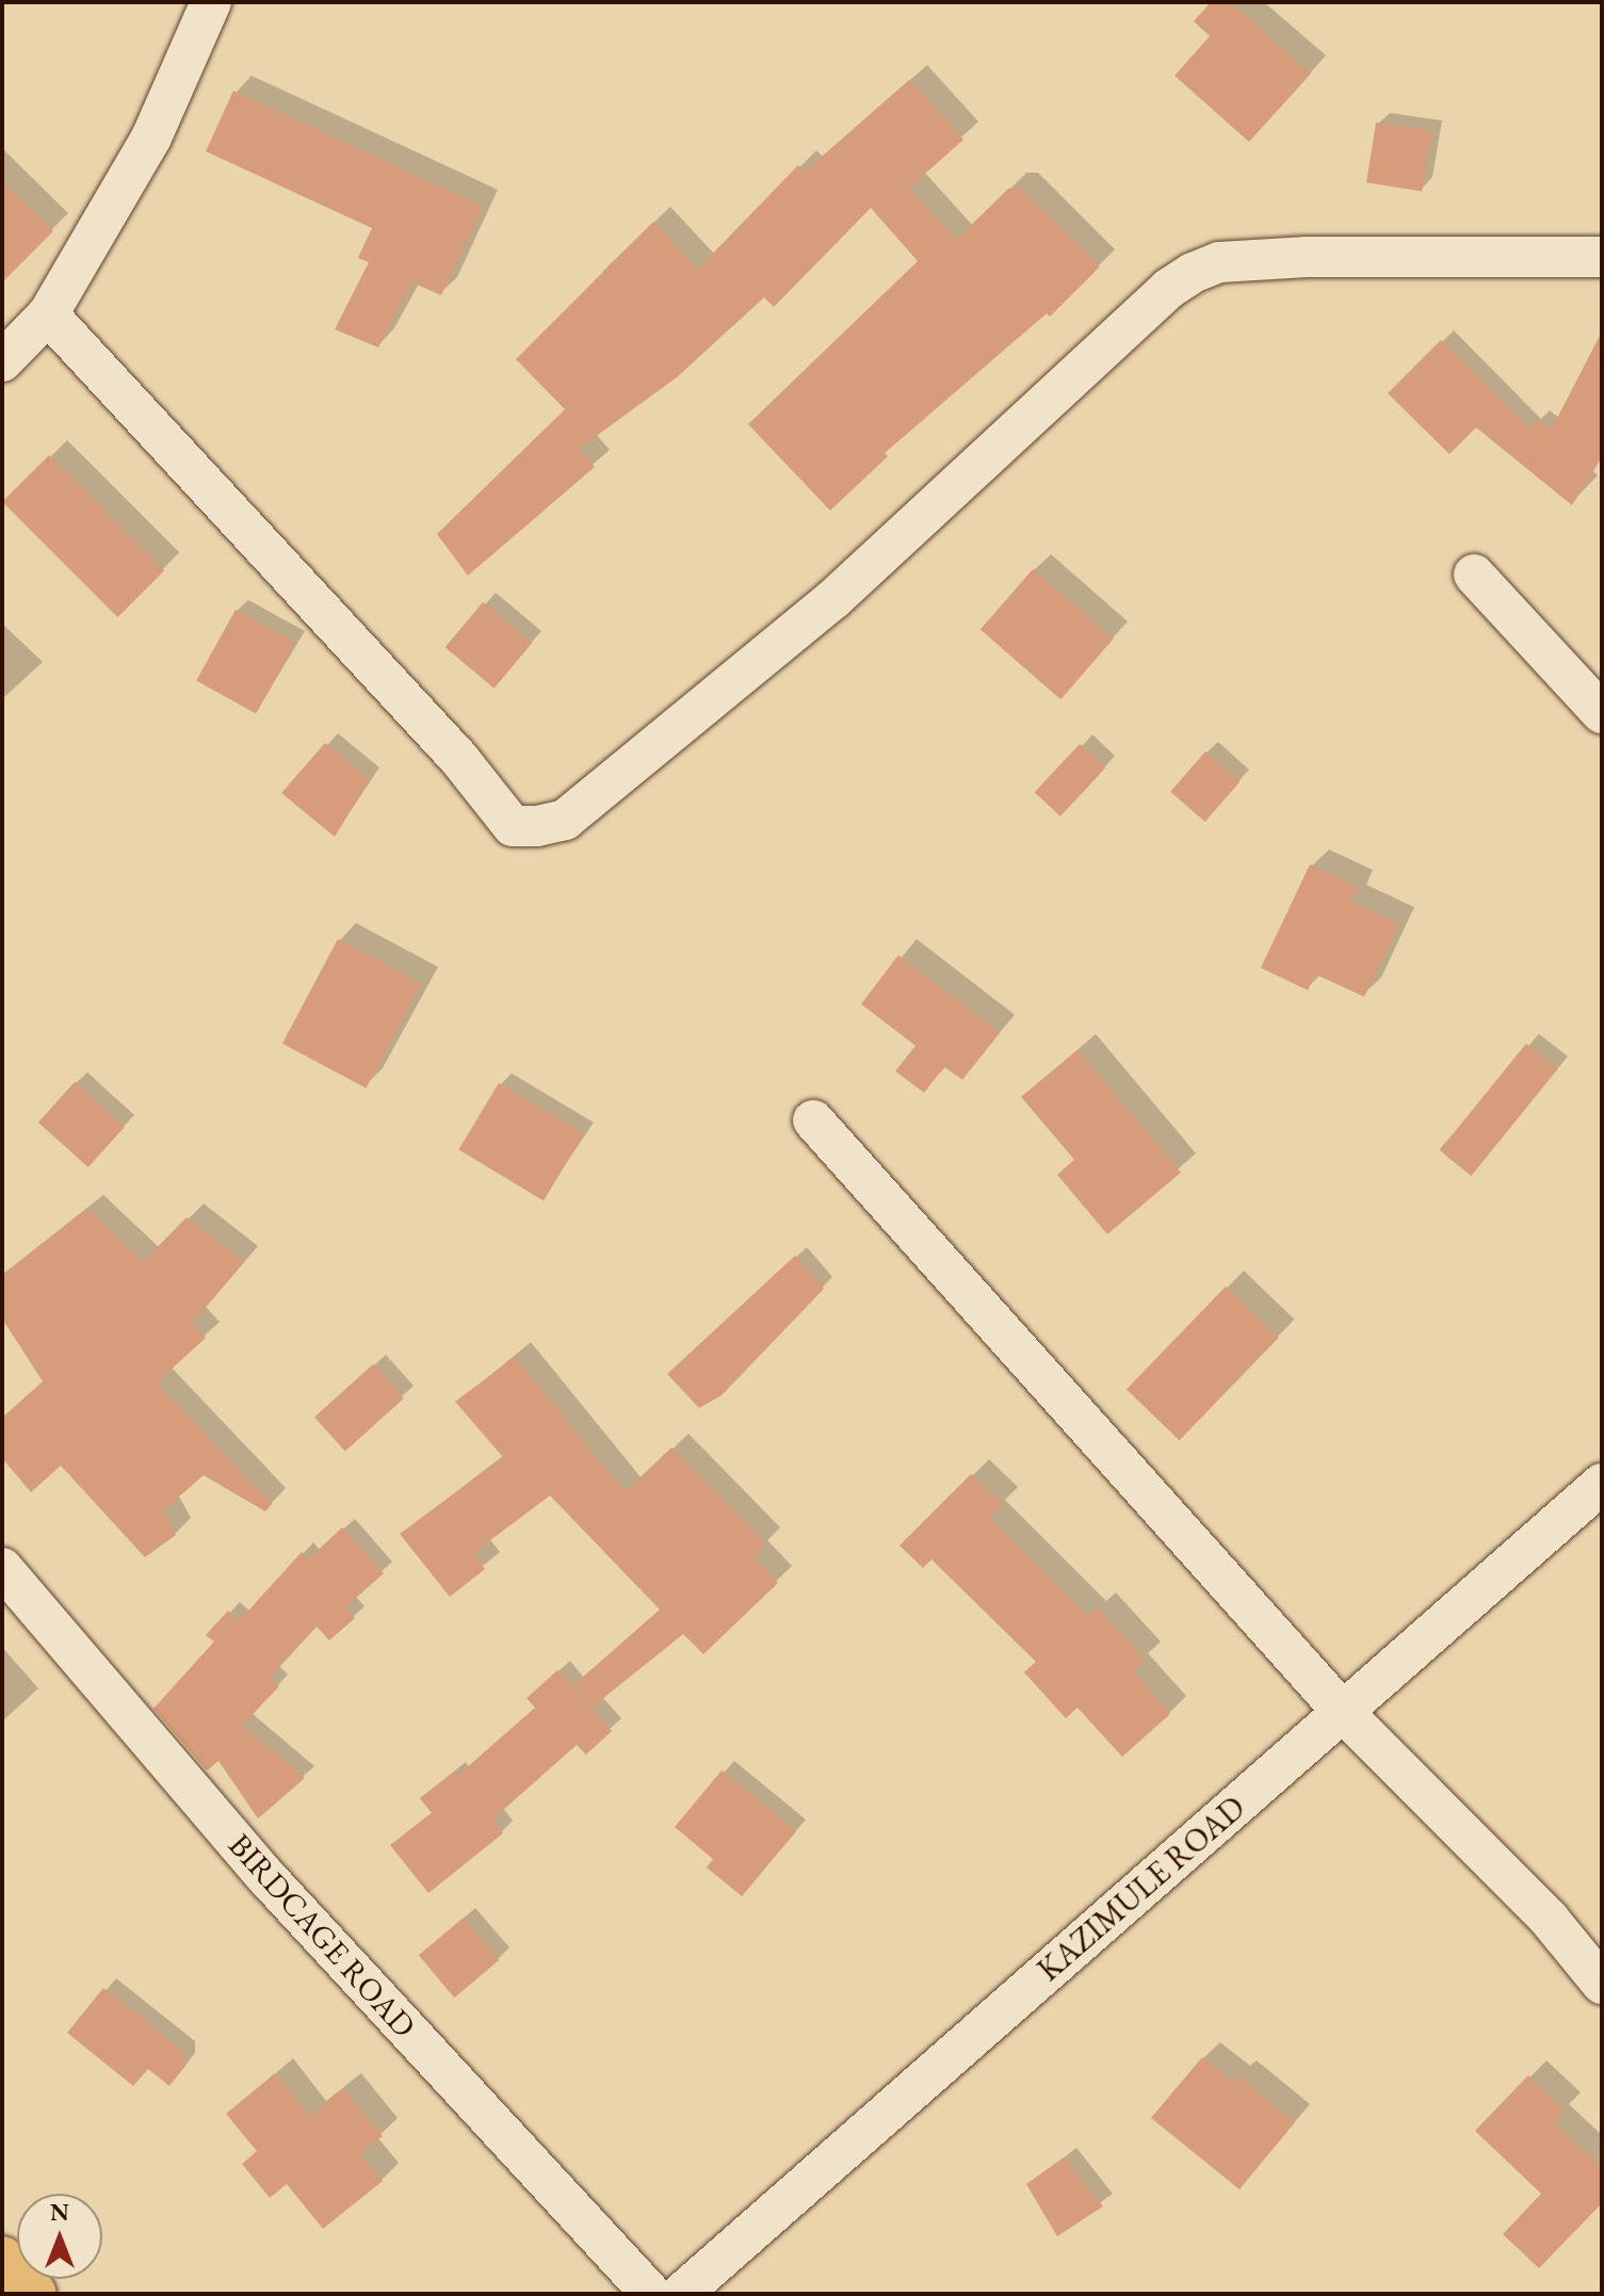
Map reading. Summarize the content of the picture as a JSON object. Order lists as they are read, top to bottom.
{
  "streets": {
    "street": ["KAZIMULE ROAD", "BIRDCAGE ROAD"]
  },
  "north": "top"
}
